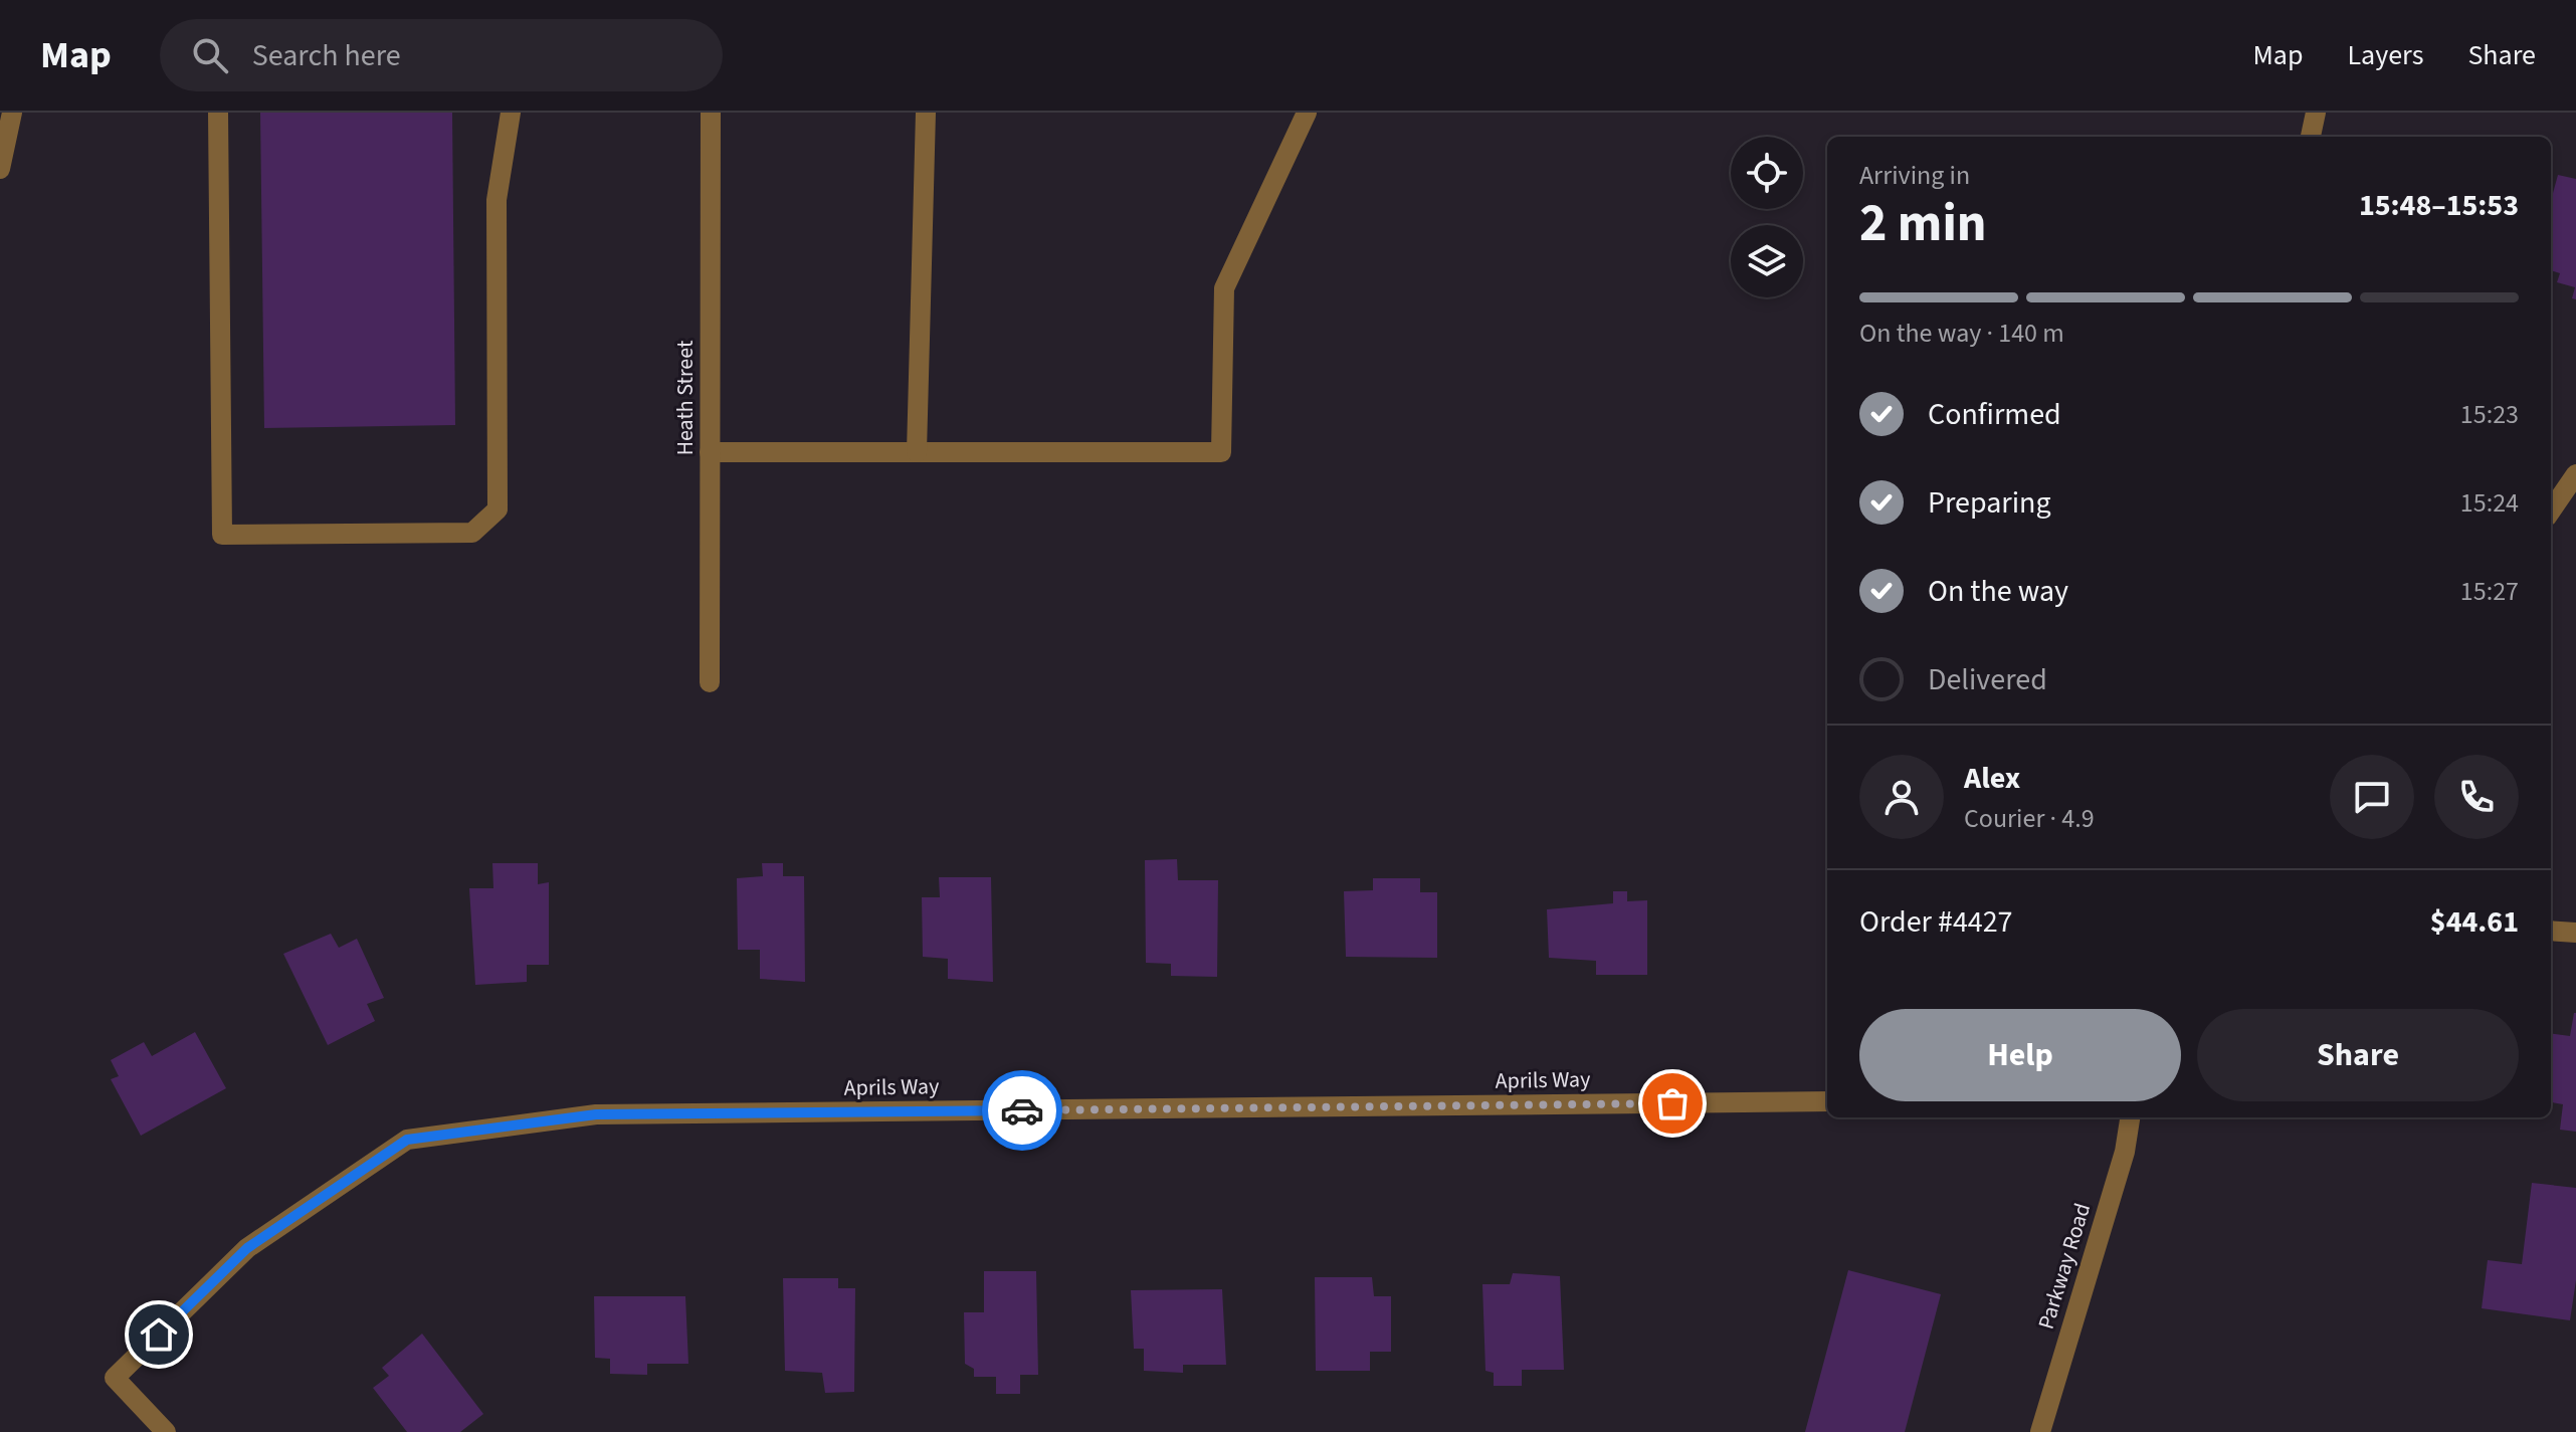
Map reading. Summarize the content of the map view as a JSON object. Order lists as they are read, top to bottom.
{
  "streets": {
    "street": ["Heath Street", "Aprils Way", "Parkway Road"]
  },
  "page": {
    "header": "Map",
    "search": "Search here",
    "nav": ["Map", "Layers", "Share"],
    "heading": ["2 min", "Arriving in", "15:48–15:53"],
    "panel": [
      "Alex",
      "Courier · 4.9",
      "Order #4427",
      "$44.61"
    ],
    "bar": "On the way · 140 m",
    "list": [
      ["Confirmed", "15:23"],
      ["Preparing", "15:24"],
      ["On the way", "15:27"],
      "Delivered"
    ],
    "buttons": ["Help", "Share"]
  }
}
